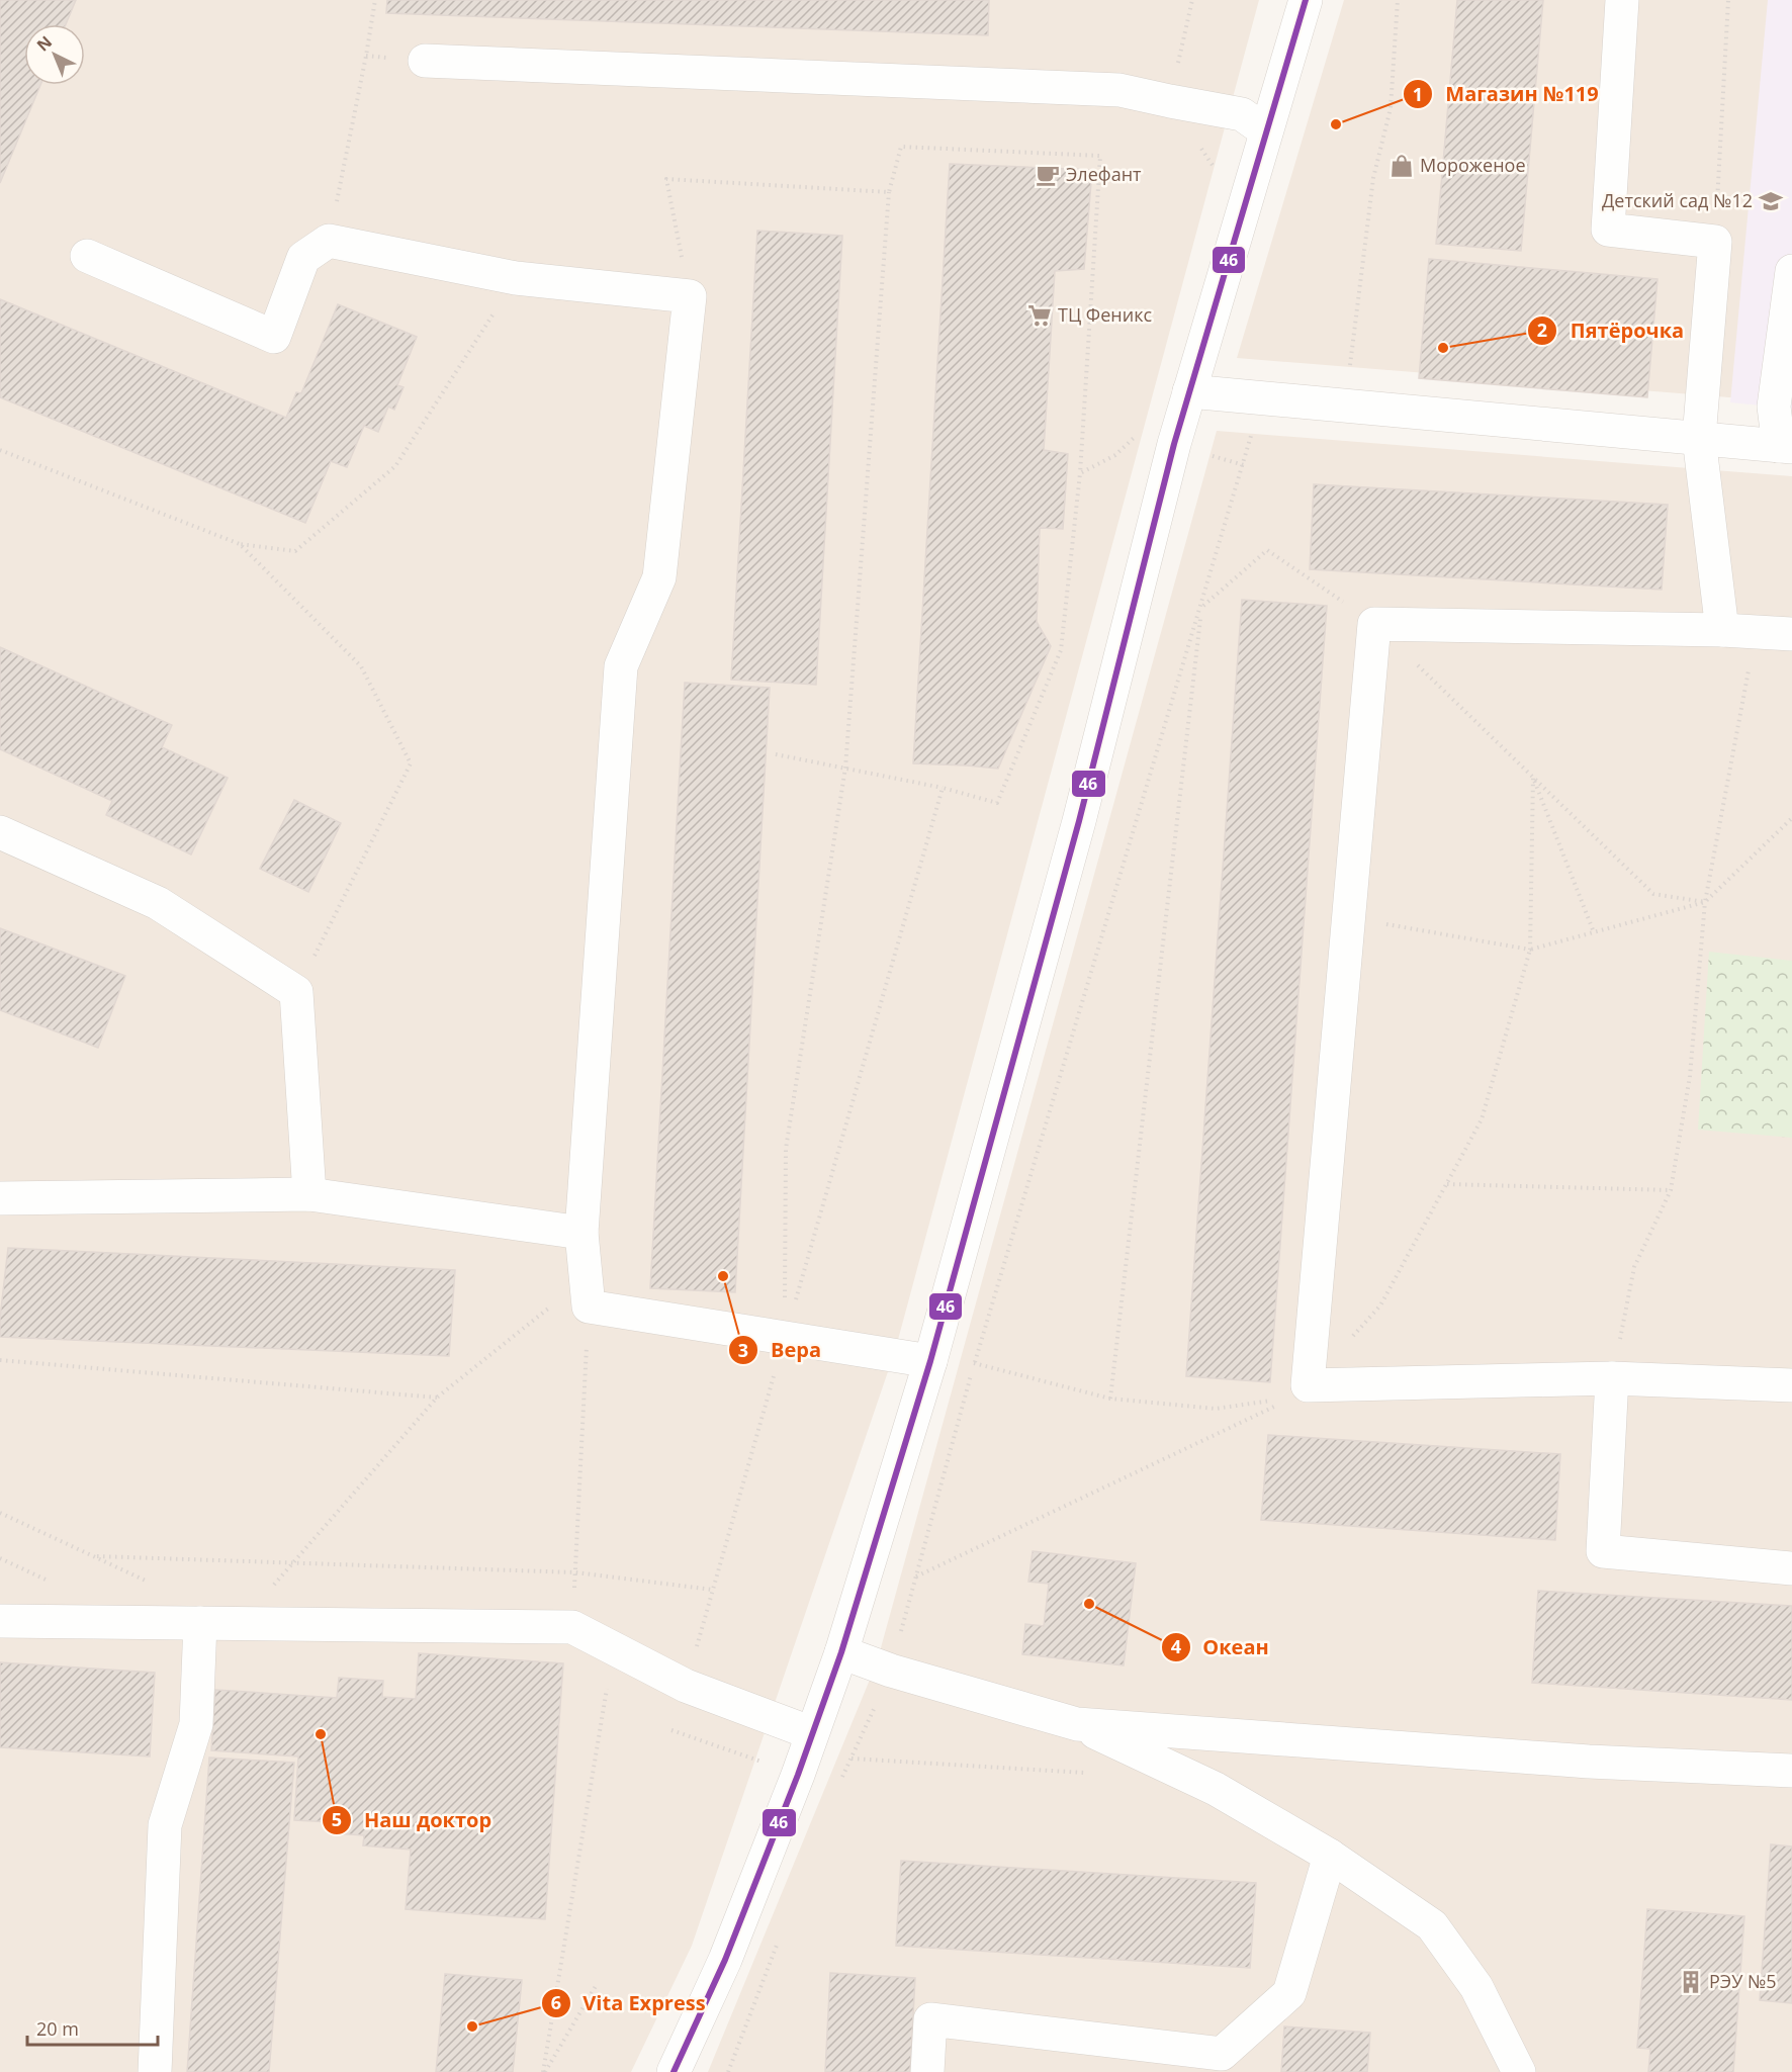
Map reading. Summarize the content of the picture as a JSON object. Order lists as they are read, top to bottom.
{
  "places": {
    "other": [
      "Магазин №119",
      "Пятёрочка",
      "Вера",
      "Океан",
      "Наш доктор",
      "Vita Express"
    ],
    "shop": ["Мороженое"],
    "cafe": ["Элефант"],
    "school or university": ["Детский сад №12"],
    "supermarket": ["ТЦ Феникс"],
    "building": ["РЭУ №5"]
  },
  "lines": ["transit line 46"],
  "scale_bar": "20 m",
  "north": "top left"
}
